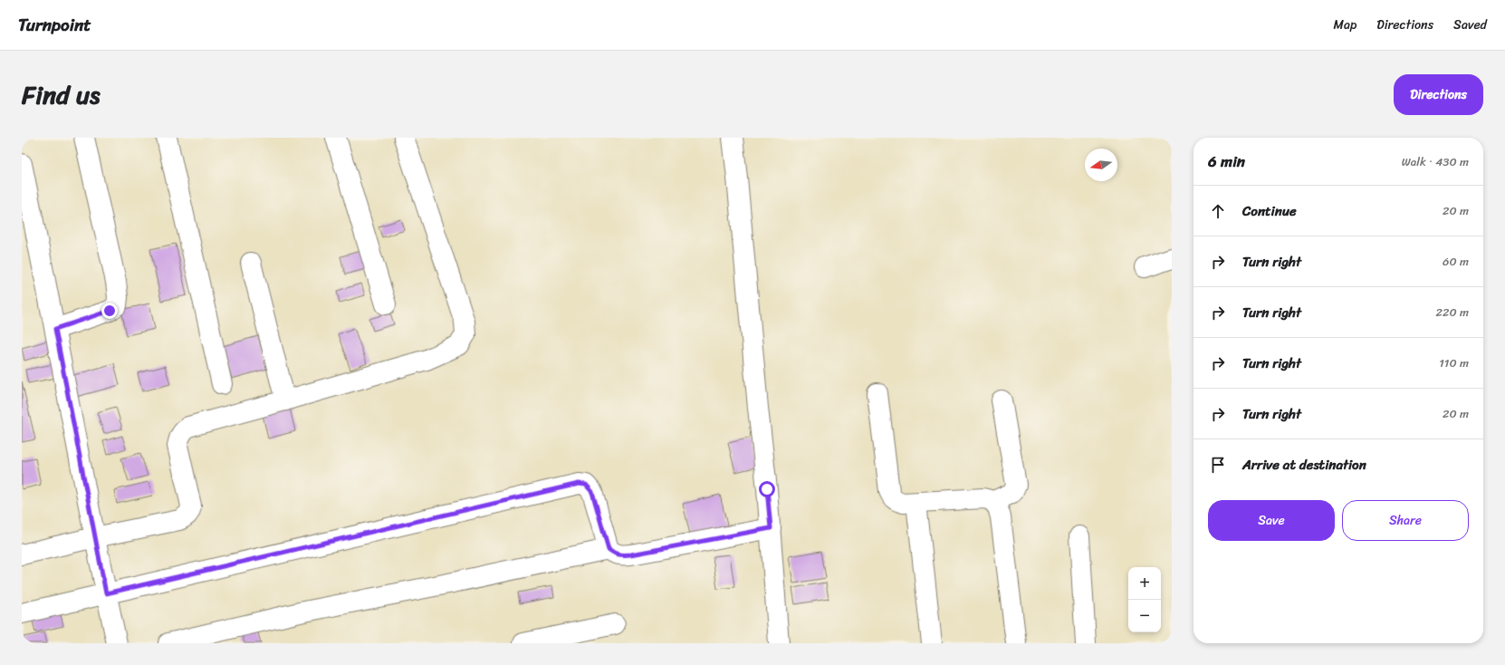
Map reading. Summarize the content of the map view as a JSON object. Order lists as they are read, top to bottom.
{
  "north": "left",
  "page": {
    "header": "Turnpoint",
    "nav": ["Map", "Directions", "Saved"],
    "title": "Find us",
    "buttons": [
      "Directions",
      ["Save", "Share"]
    ],
    "heading": ["6 min", "Walk · 430 m"],
    "list": [
      ["Continue", "20 m"],
      ["Turn right", "60 m"],
      ["Turn right", "220 m"],
      ["Turn right", "110 m"],
      ["Turn right", "20 m"],
      "Arrive at destination"
    ],
    "map_buttons": ["+", "−"]
  }
}
